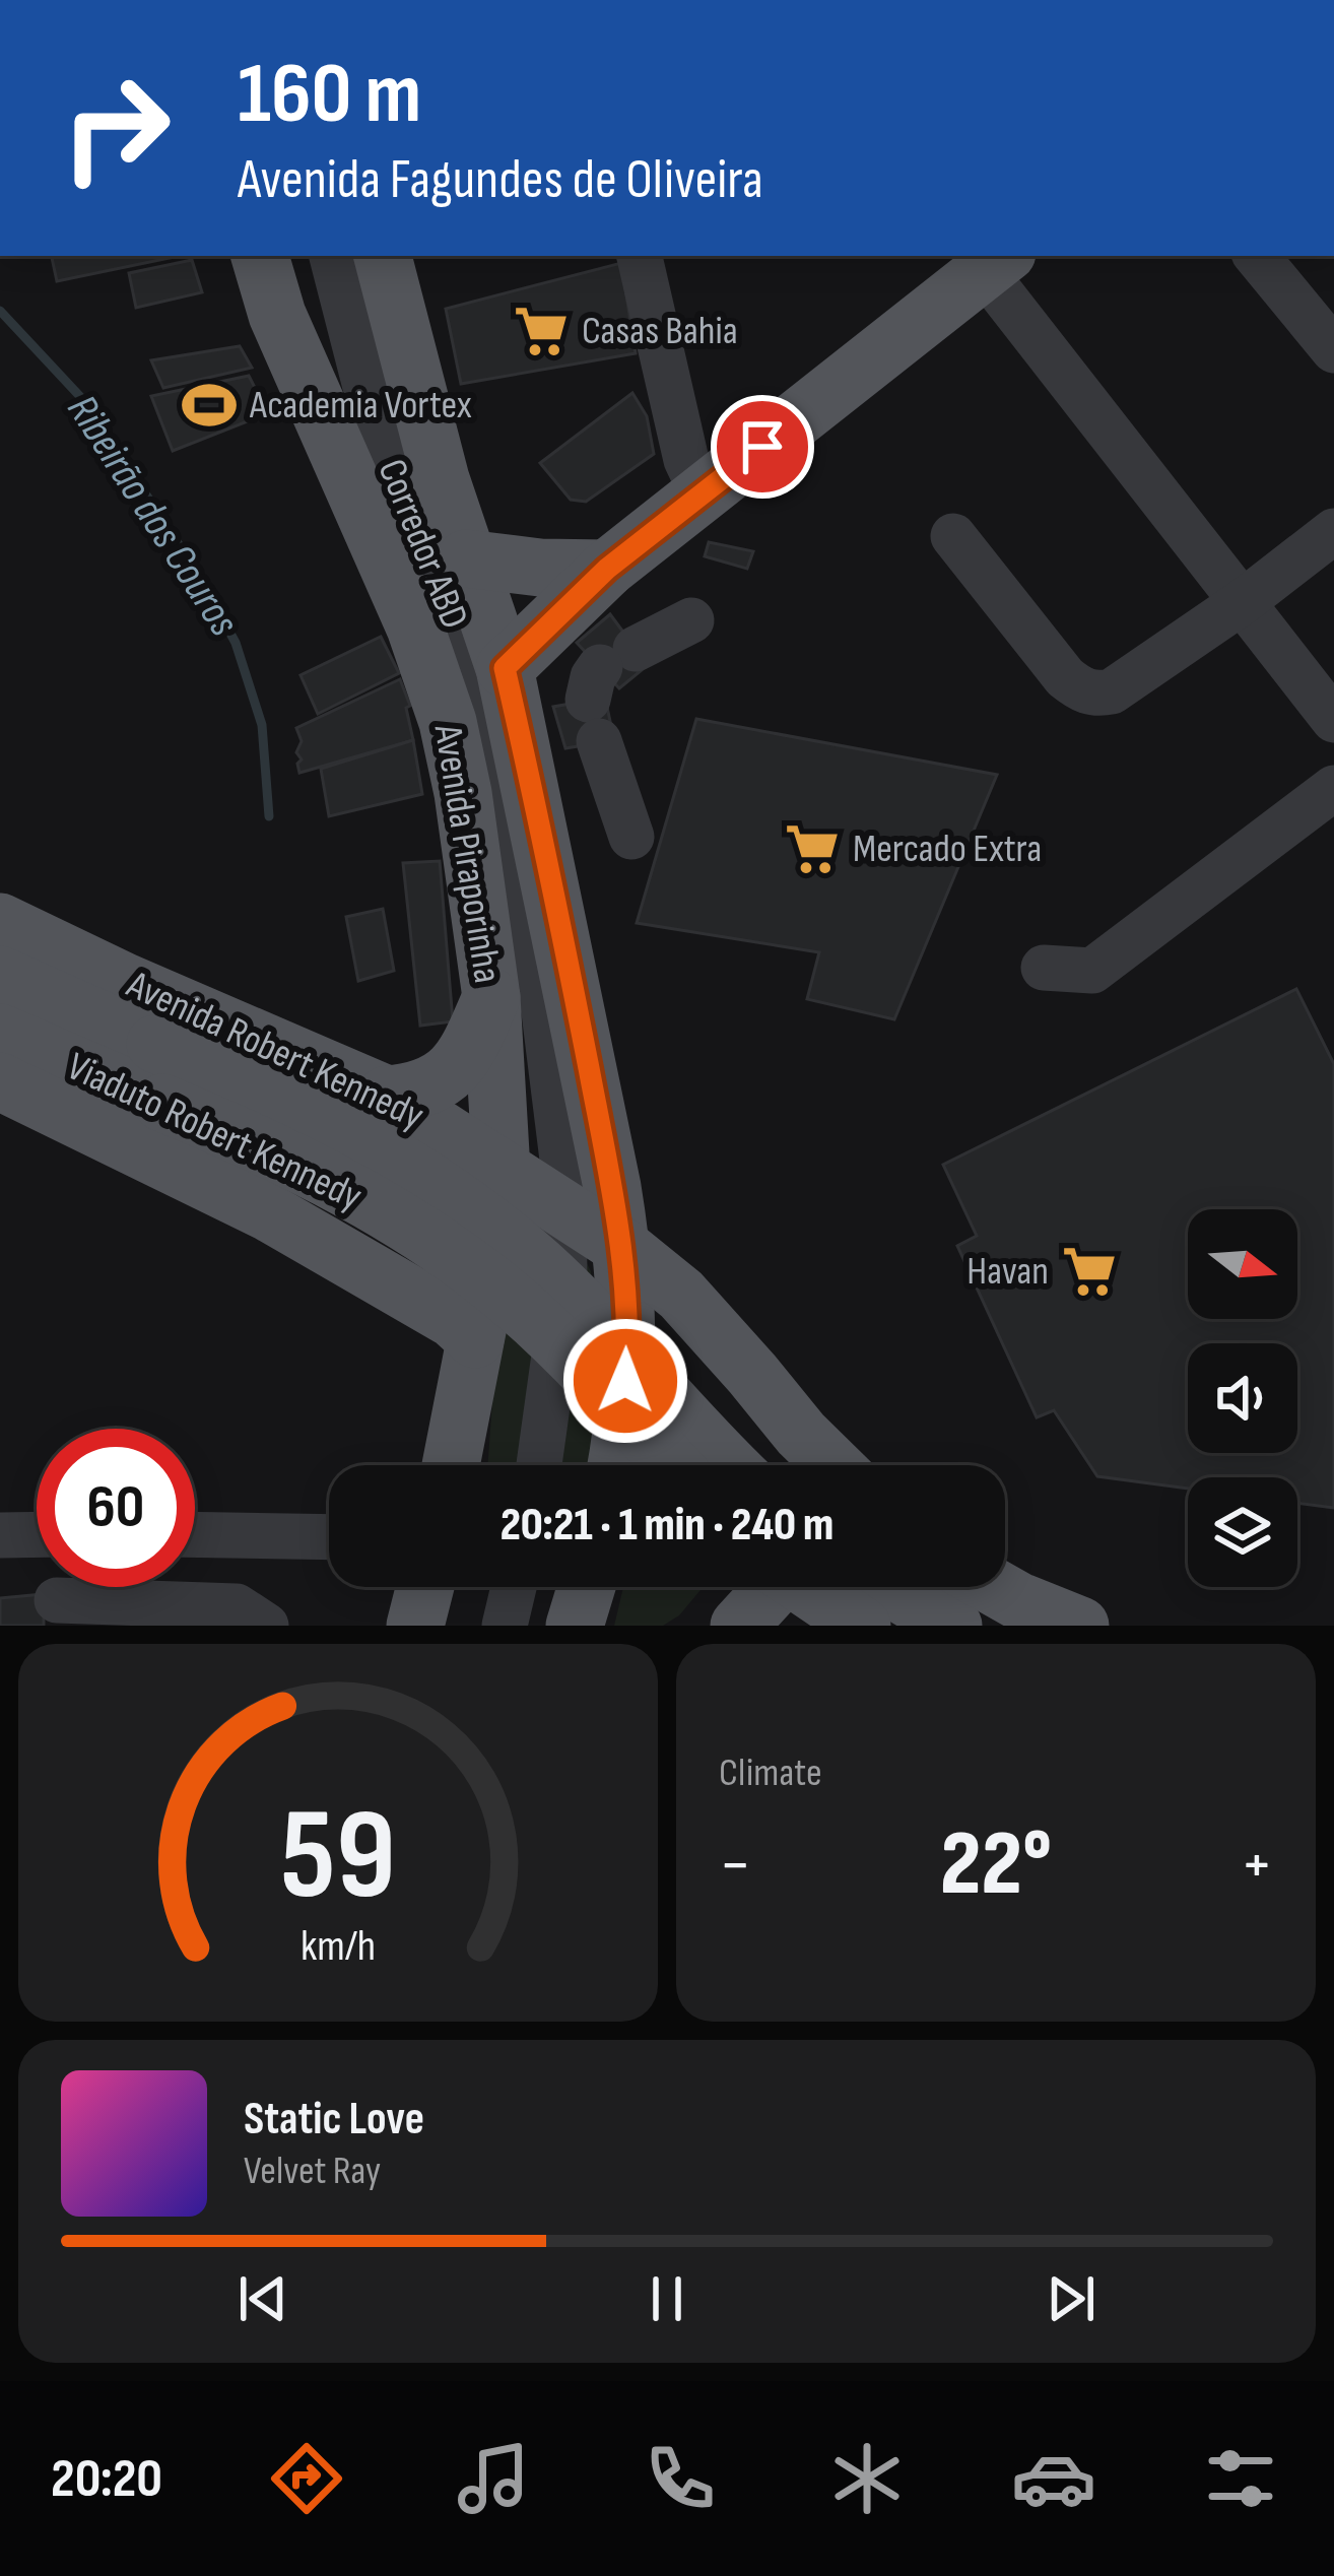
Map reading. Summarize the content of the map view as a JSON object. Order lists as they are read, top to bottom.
{
  "streets": {
    "main road": ["Avenida Piraporinha", "Avenida Robert Kennedy", "Viaduto Robert Kennedy"],
    "street": ["Corredor ABD"]
  },
  "crossings": [
    ["Corredor ABD", "Avenida Robert Kennedy"],
    ["Avenida Piraporinha", "Avenida Robert Kennedy"]
  ],
  "water": ["Ribeirão dos Couros"],
  "places": {
    "supermarket": ["Casas Bahia", "Mercado Extra", "Havan"],
    "sports": ["Academia Vortex"]
  },
  "north": "right",
  "page": {
    "turn": ["160 m", "Avenida Fagundes de Oliveira"],
    "limit": "60",
    "trip": "20:21 · 1 min · 240 m",
    "tile": "Climate",
    "heat": ["−", "22°", "+"],
    "song": ["Static Love", "Velvet Ray"],
    "tabs": "20:20",
    "gauge": ["59", "km/h"]
  }
}
